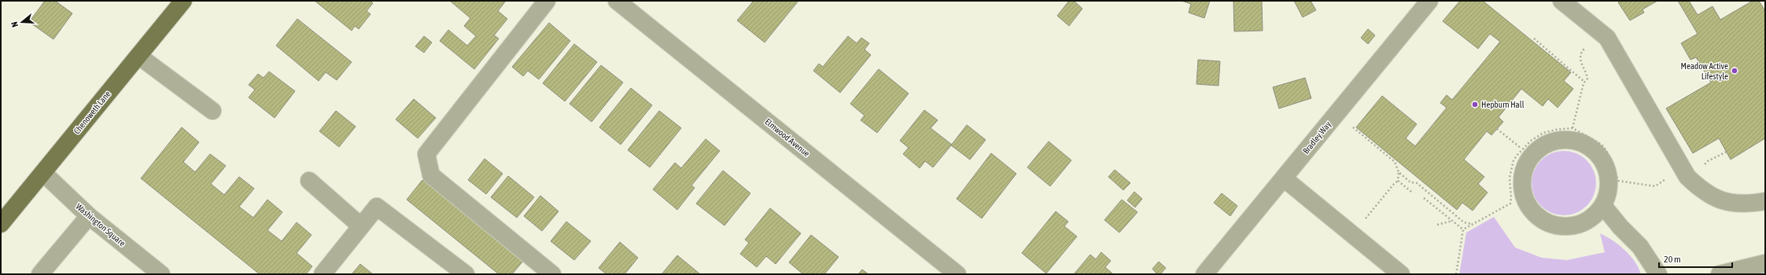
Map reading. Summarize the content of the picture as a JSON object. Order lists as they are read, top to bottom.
{
  "streets": {
    "main road": ["Chenoweth Lane"],
    "street": ["Elmwood Avenue", "Bradley Way", "Washington Square"]
  },
  "crossings": [
    ["Chenoweth Lane", "Washington Square"]
  ],
  "places": ["Meadow Active Lifestyle", "Hepburn Hall"],
  "scale_bar": "20 m",
  "north": "left"
}
